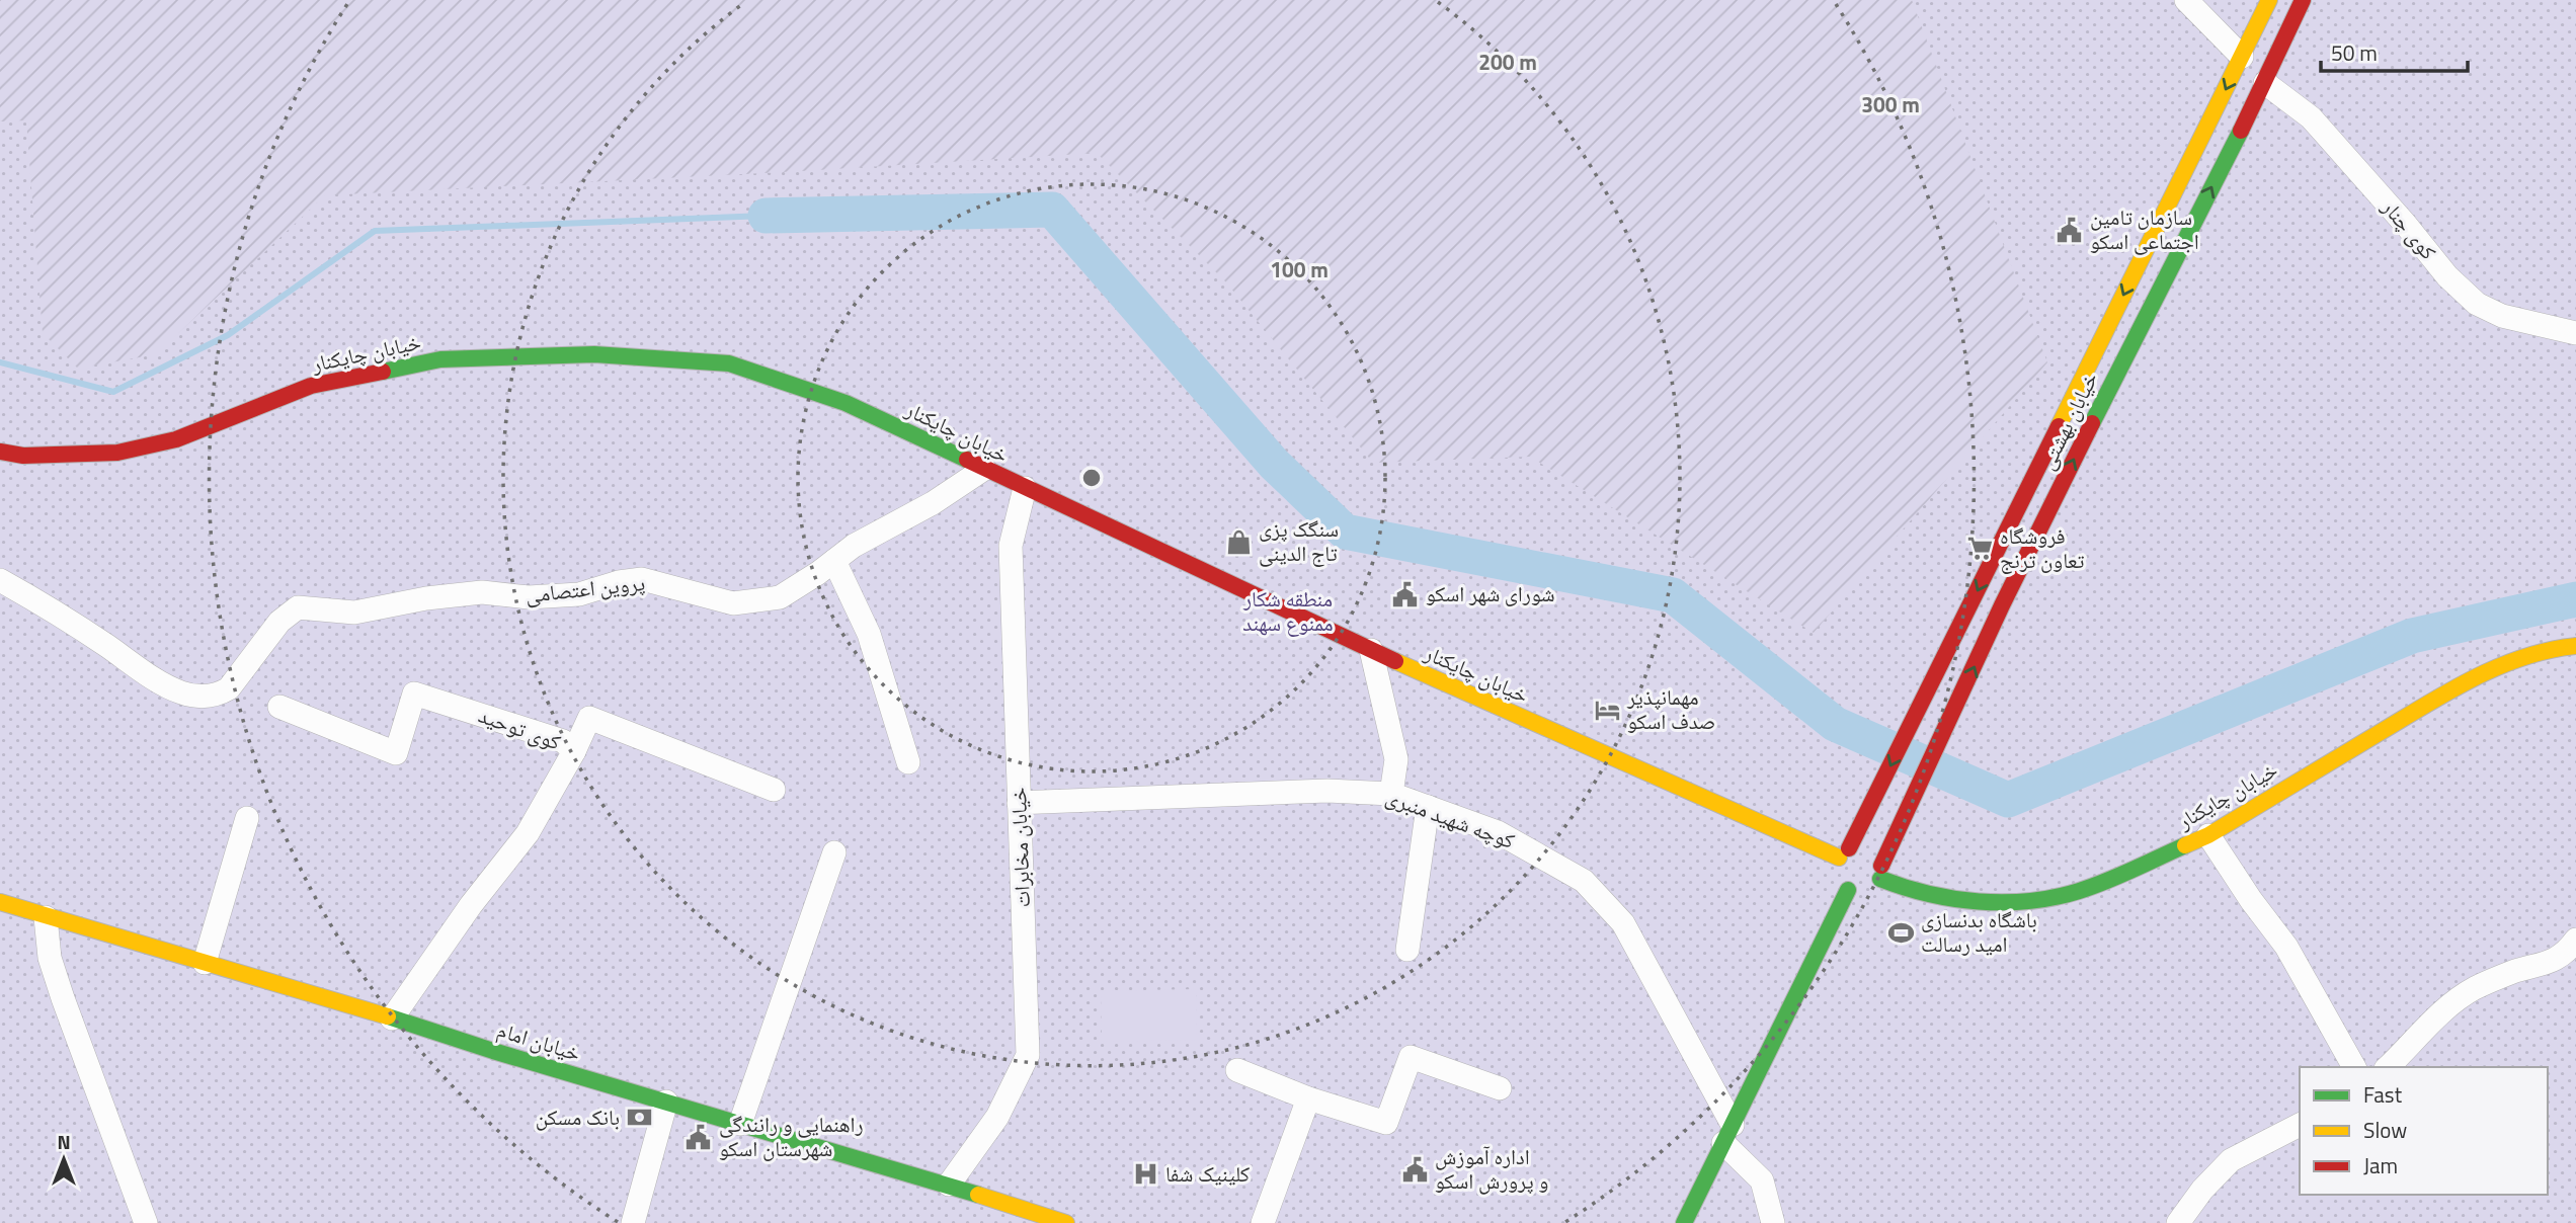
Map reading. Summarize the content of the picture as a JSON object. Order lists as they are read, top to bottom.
{
  "streets": {
    "main road": ["خیابان چایکنار", "خیابان بهشتی", "خیابان امام"],
    "street": [
      "کوی چنار",
      "پروین اعتصامی",
      "کوی توحید",
      "کوچه شهید منبری",
      "خیابان مخابرات"
    ]
  },
  "crossings": [
    ["کوی چنار", "خیابان بهشتی"],
    ["خیابان چایکنار", "خیابان بهشتی"],
    ["خیابان چایکنار", "پروین اعتصامی"],
    ["خیابان چایکنار", "خیابان مخابرات"],
    ["کوی توحید", "خیابان امام"],
    ["کوچه شهید منبری", "خیابان مخابرات"],
    ["خیابان مخابرات", "خیابان امام"]
  ],
  "parks": ["منطقه شکار ممنوع سهند"],
  "places": {
    "public building": [
      "سازمان تامین اجتماعی اسکو",
      "شورای شهر اسکو",
      "راهنمایی و رانندگی شهرستان اسکو",
      "اداره آموزش و پرورش اسکو"
    ],
    "shop": ["سنگک پزی تاج الدینی"],
    "supermarket": ["فروشگاه تعاون ترنج"],
    "hotel": ["مهمانپذیر صدف اسکو"],
    "sports": ["باشگاه بدنسازی امید رسالت"],
    "bank": ["بانک مسکن"],
    "hospital": ["کلینیک شفا"]
  },
  "legend": ["Fast", "Slow", "Jam"],
  "scale_bar": "50 m",
  "north": "top",
  "rings": ["200 m", "300 m", "100 m"]
}
